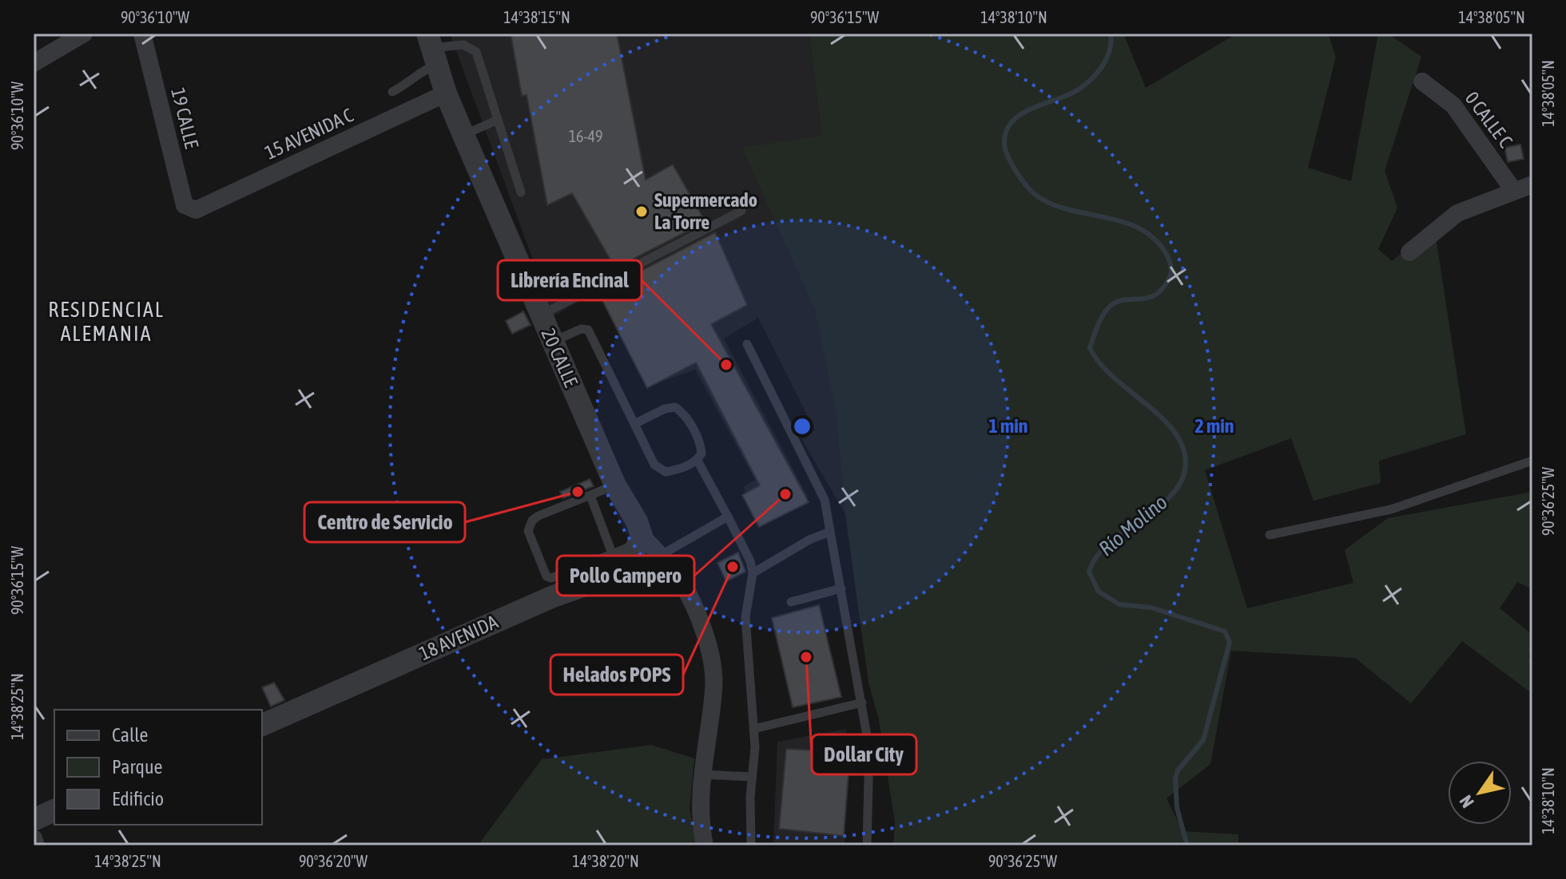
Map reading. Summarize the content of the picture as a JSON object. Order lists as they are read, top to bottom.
{
  "streets": {
    "street": [
      "19 CALLE",
      "0 CALLE C",
      "15 AVENIDA C",
      "20 CALLE",
      "18 AVENIDA"
    ]
  },
  "crossings": [
    ["19 CALLE", "15 AVENIDA C"],
    ["15 AVENIDA C", "20 CALLE"],
    ["20 CALLE", "18 AVENIDA"]
  ],
  "districts": ["RESIDENCIAL ALEMANIA"],
  "water": ["Río Molino"],
  "places": [
    "Supermercado La Torre",
    "Librería Encinal",
    "Centro de Servicio",
    "Pollo Campero",
    "Helados POPS",
    "Dollar City"
  ],
  "house_numbers": ["16-49"],
  "legend": ["Calle", "Parque", "Edificio"],
  "north": "bottom left",
  "coordinates": [
    "90°36'10\"W",
    "14°38'15\"N",
    "90°36'15\"W",
    "14°38'10\"N",
    "14°38'05\"N",
    "90°36'25\"W",
    "14°38'25\"N",
    "90°36'20\"W",
    "14°38'20\"N"
  ],
  "rings": ["1 min", "2 min"]
}
